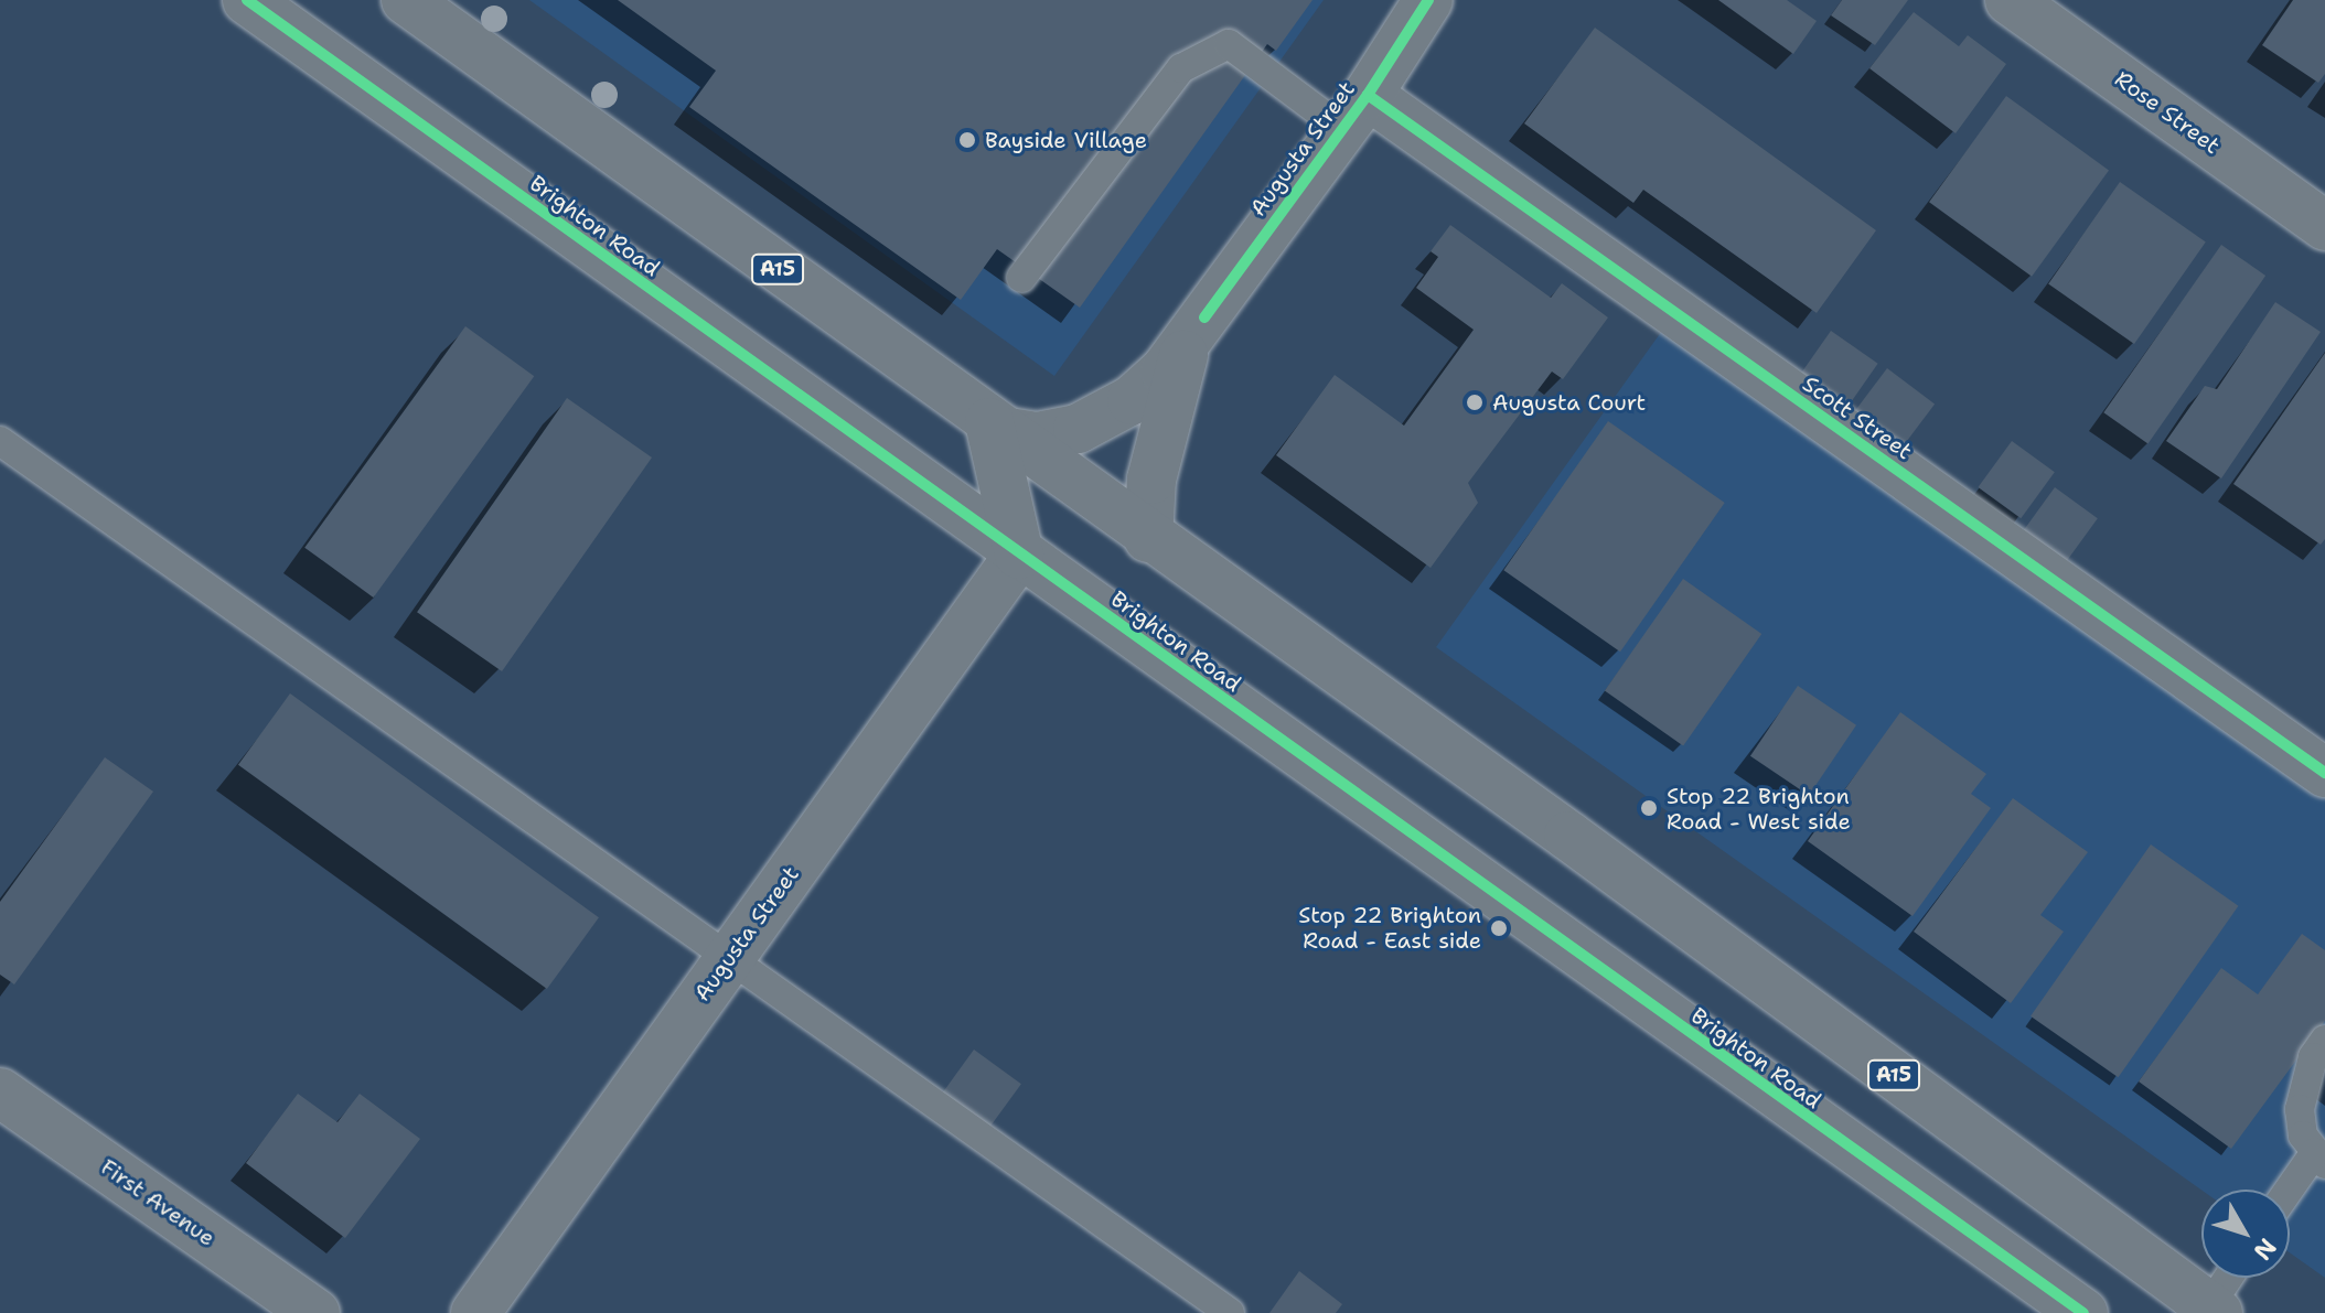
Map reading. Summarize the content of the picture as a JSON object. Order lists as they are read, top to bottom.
{
  "streets": {
    "main road": [
      "Rose Street",
      "Augusta Street",
      "Brighton Road",
      "A15",
      "Scott Street",
      "First Avenue"
    ]
  },
  "crossings": [
    ["Augusta Street", "Brighton Road"],
    ["Augusta Street", "A15"],
    ["Augusta Street", "Scott Street"]
  ],
  "places": [
    "Bayside Village",
    "Augusta Court",
    "Stop 22 Brighton Road - West side",
    "Stop 22 Brighton Road - East side"
  ],
  "north": "bottom right"
}
